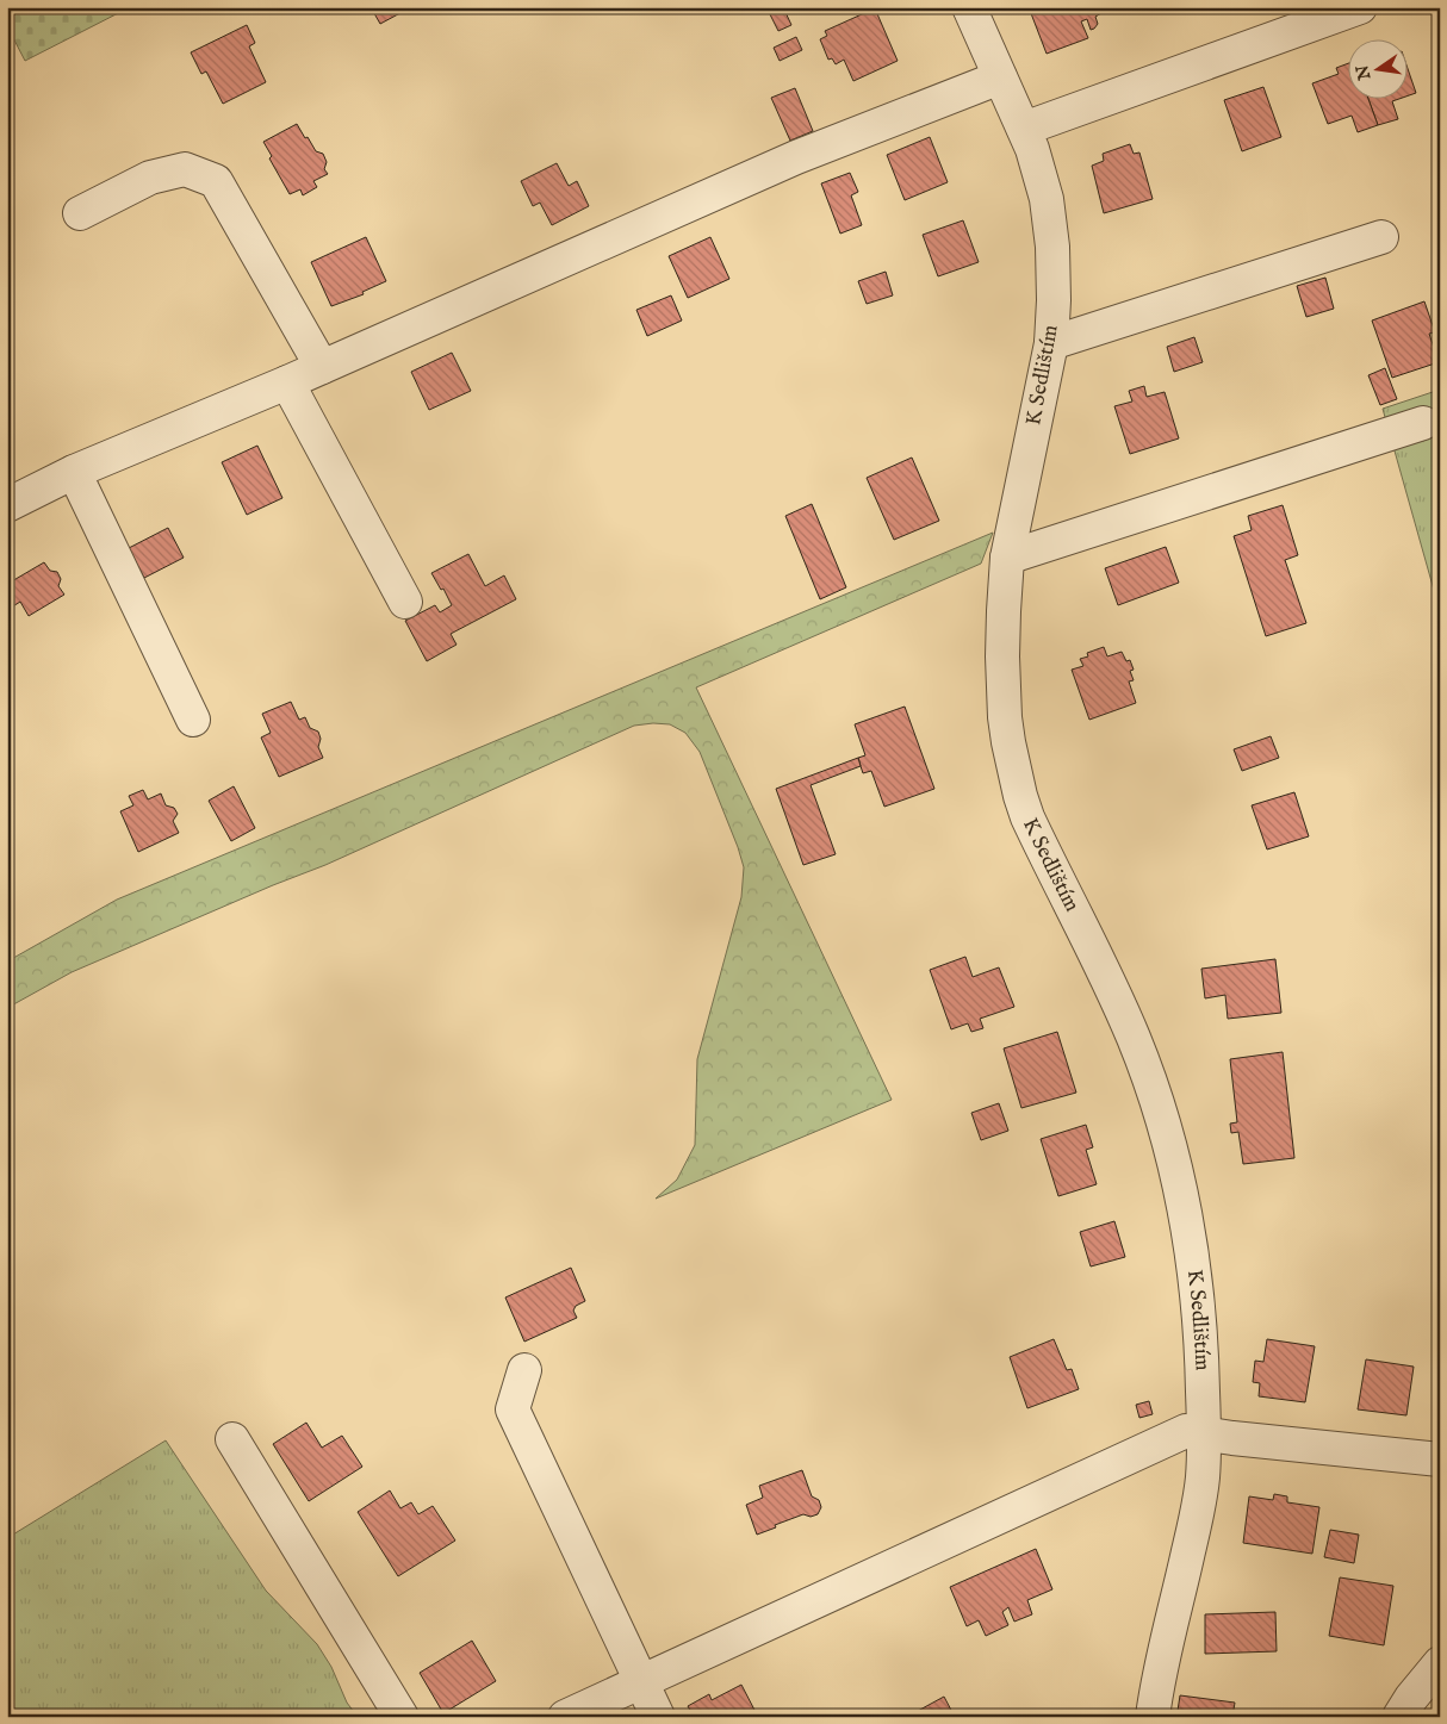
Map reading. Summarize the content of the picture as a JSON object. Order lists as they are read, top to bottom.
{
  "streets": {
    "street": ["K Sedlištím"]
  },
  "north": "left"
}
